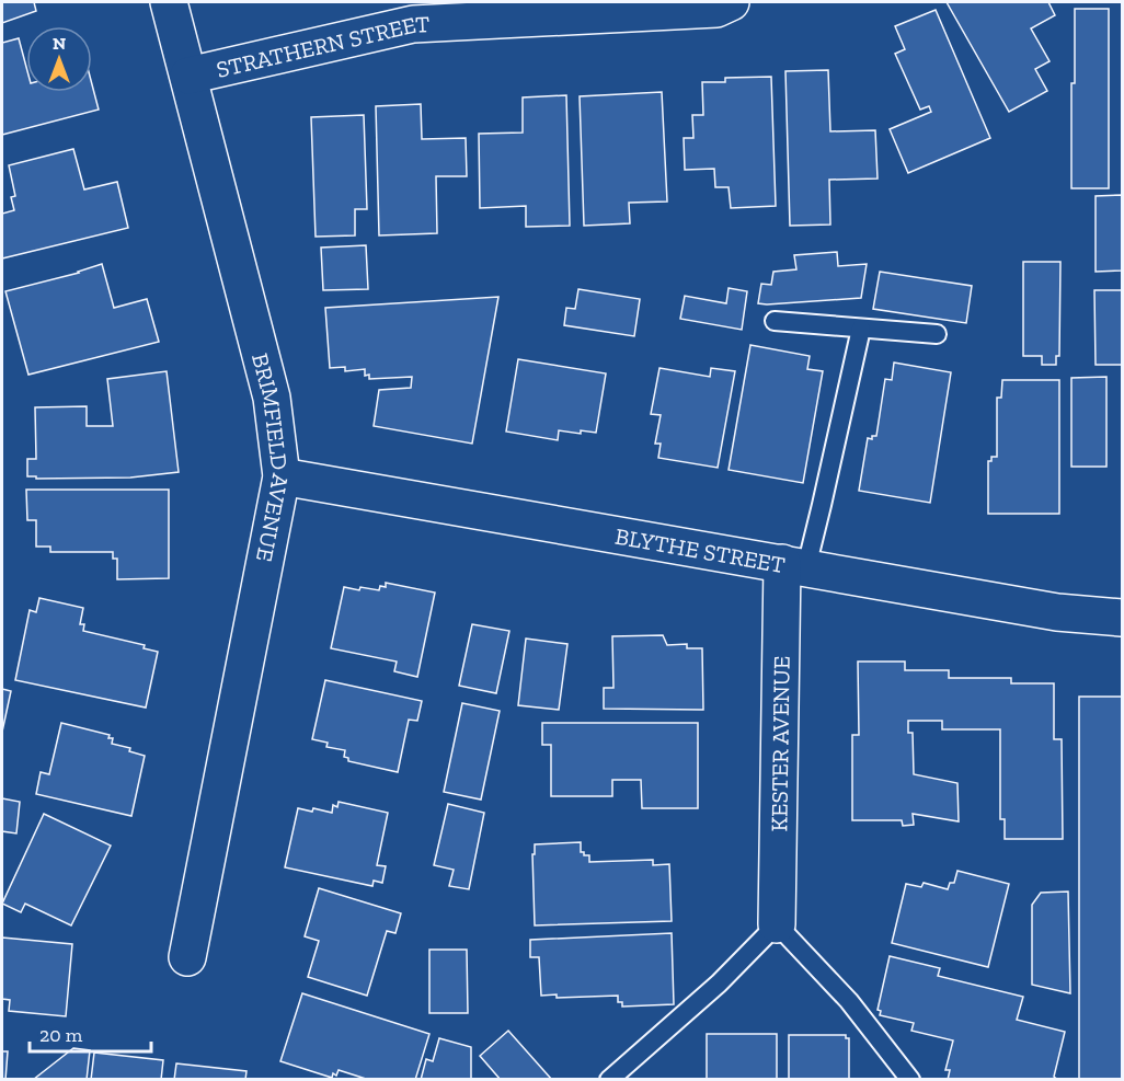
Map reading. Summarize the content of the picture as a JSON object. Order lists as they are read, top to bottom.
{
  "streets": {
    "street": [
      "STRATHERN STREET",
      "BRIMFIELD AVENUE",
      "BLYTHE STREET",
      "KESTER AVENUE"
    ]
  },
  "crossings": [
    ["STRATHERN STREET", "BRIMFIELD AVENUE"],
    ["BRIMFIELD AVENUE", "BLYTHE STREET"],
    ["BLYTHE STREET", "KESTER AVENUE"]
  ],
  "scale_bar": "20 m",
  "north": "top"
}
